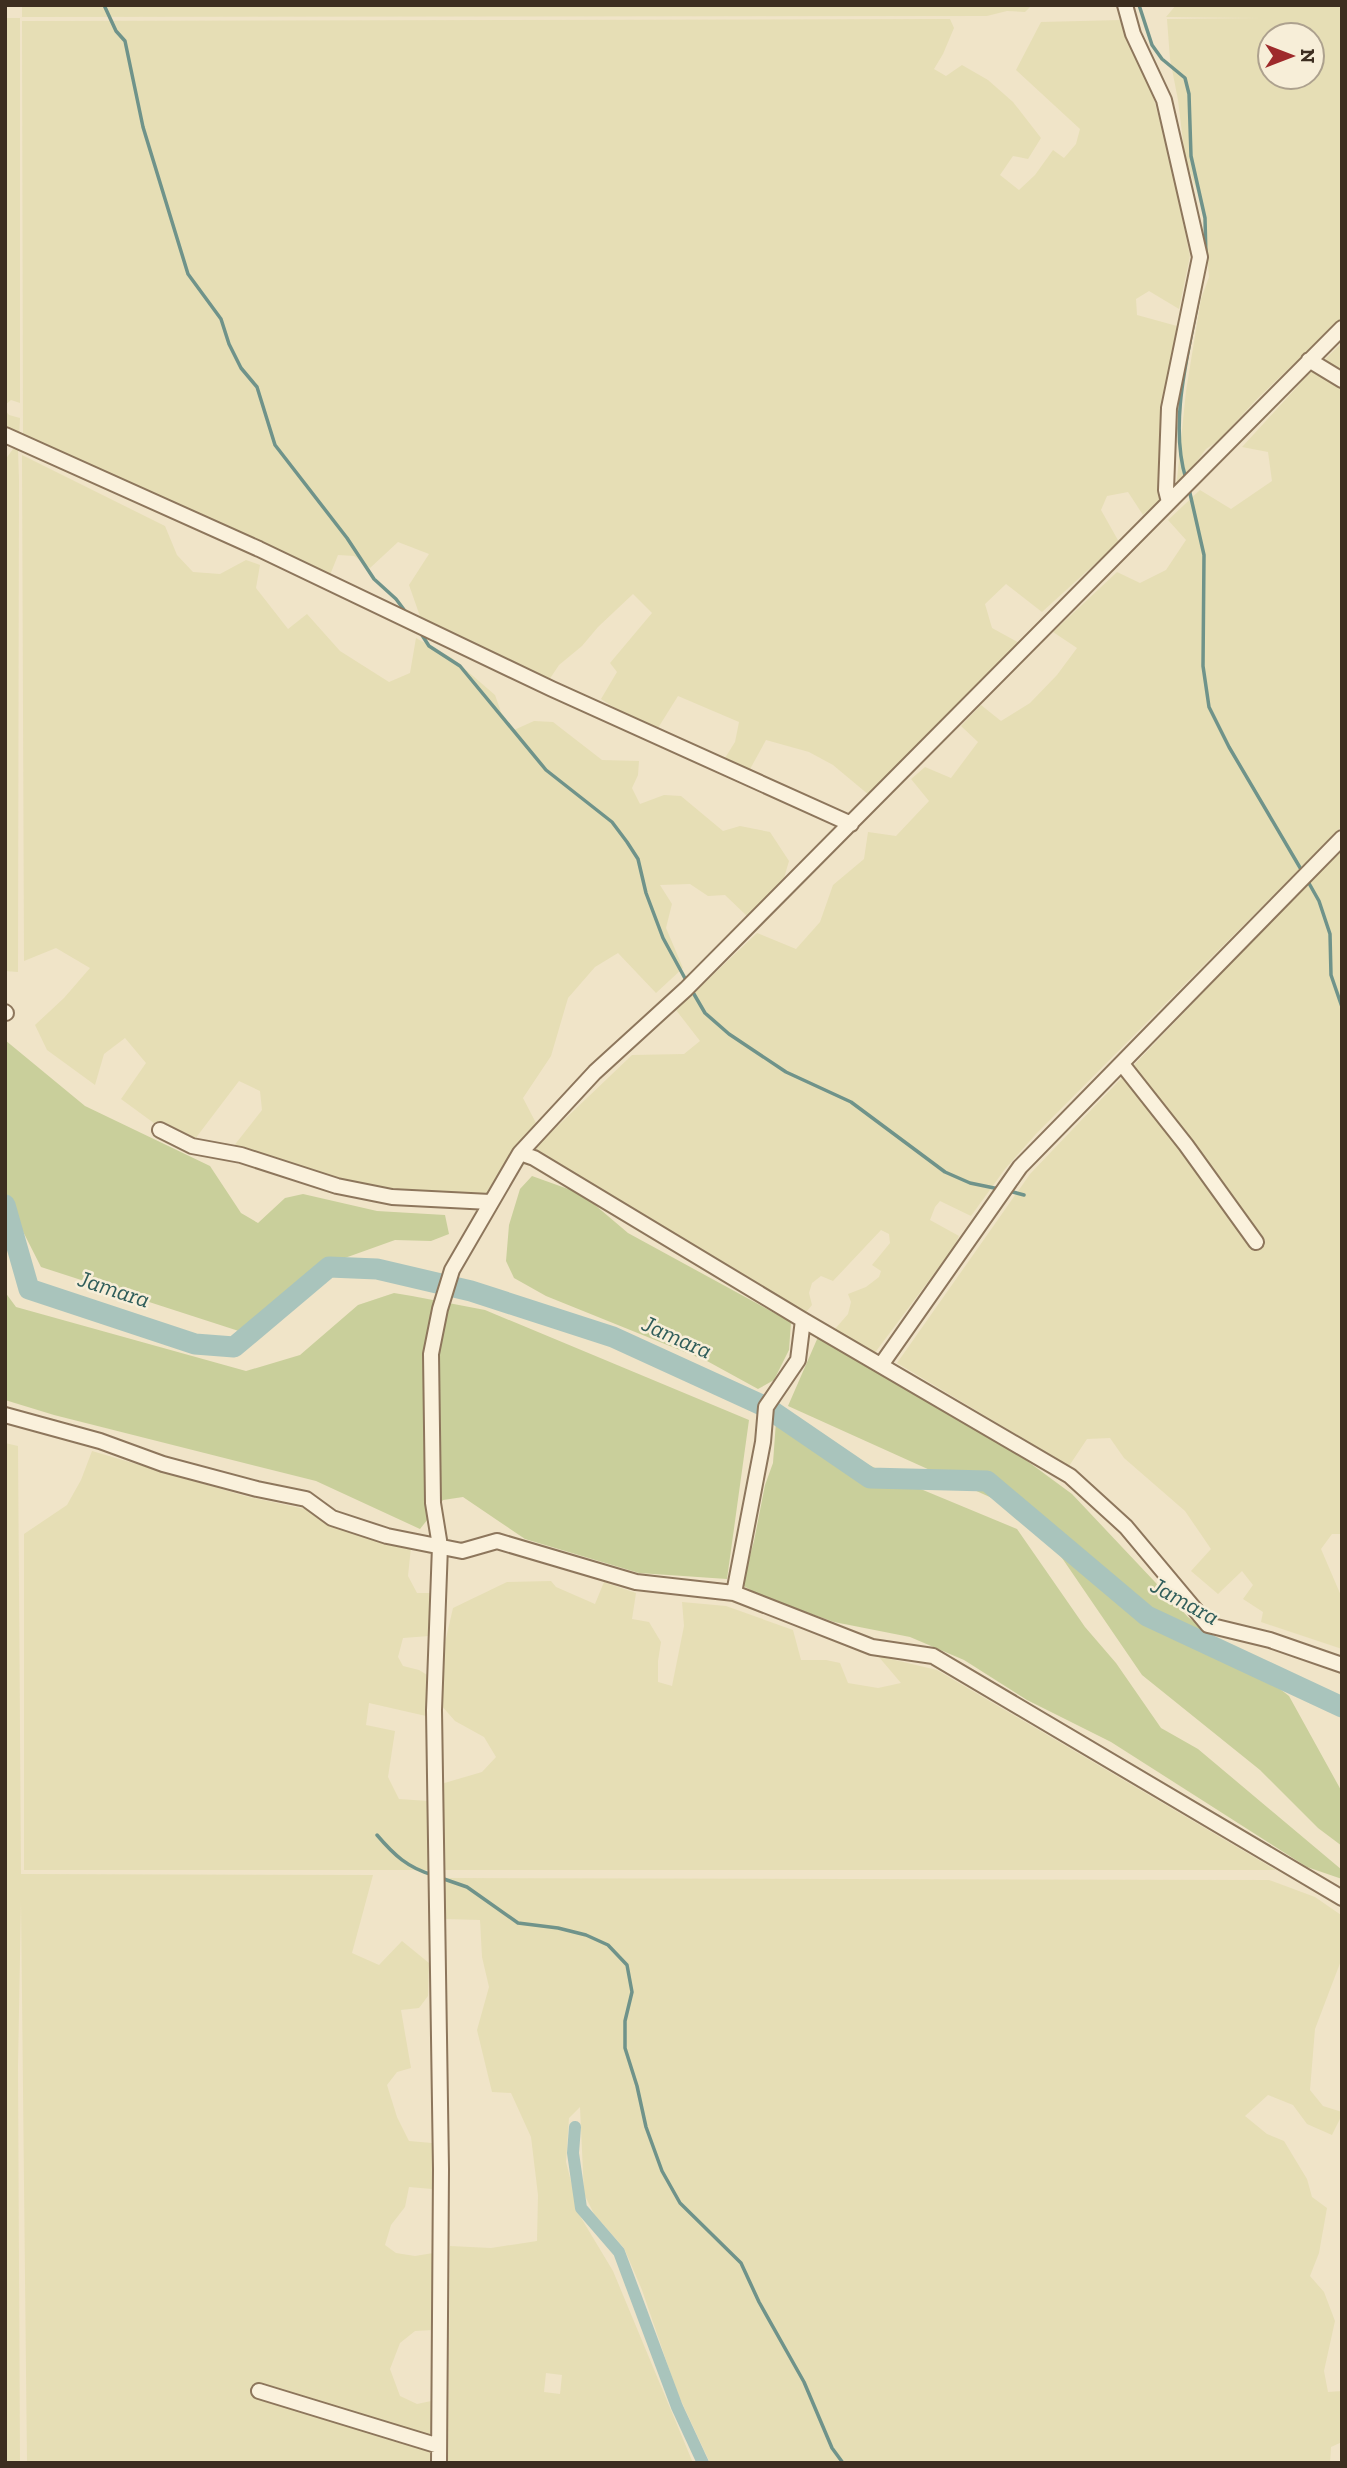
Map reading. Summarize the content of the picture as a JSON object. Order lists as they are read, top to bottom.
{
  "water": ["Jamara"],
  "north": "right"
}
